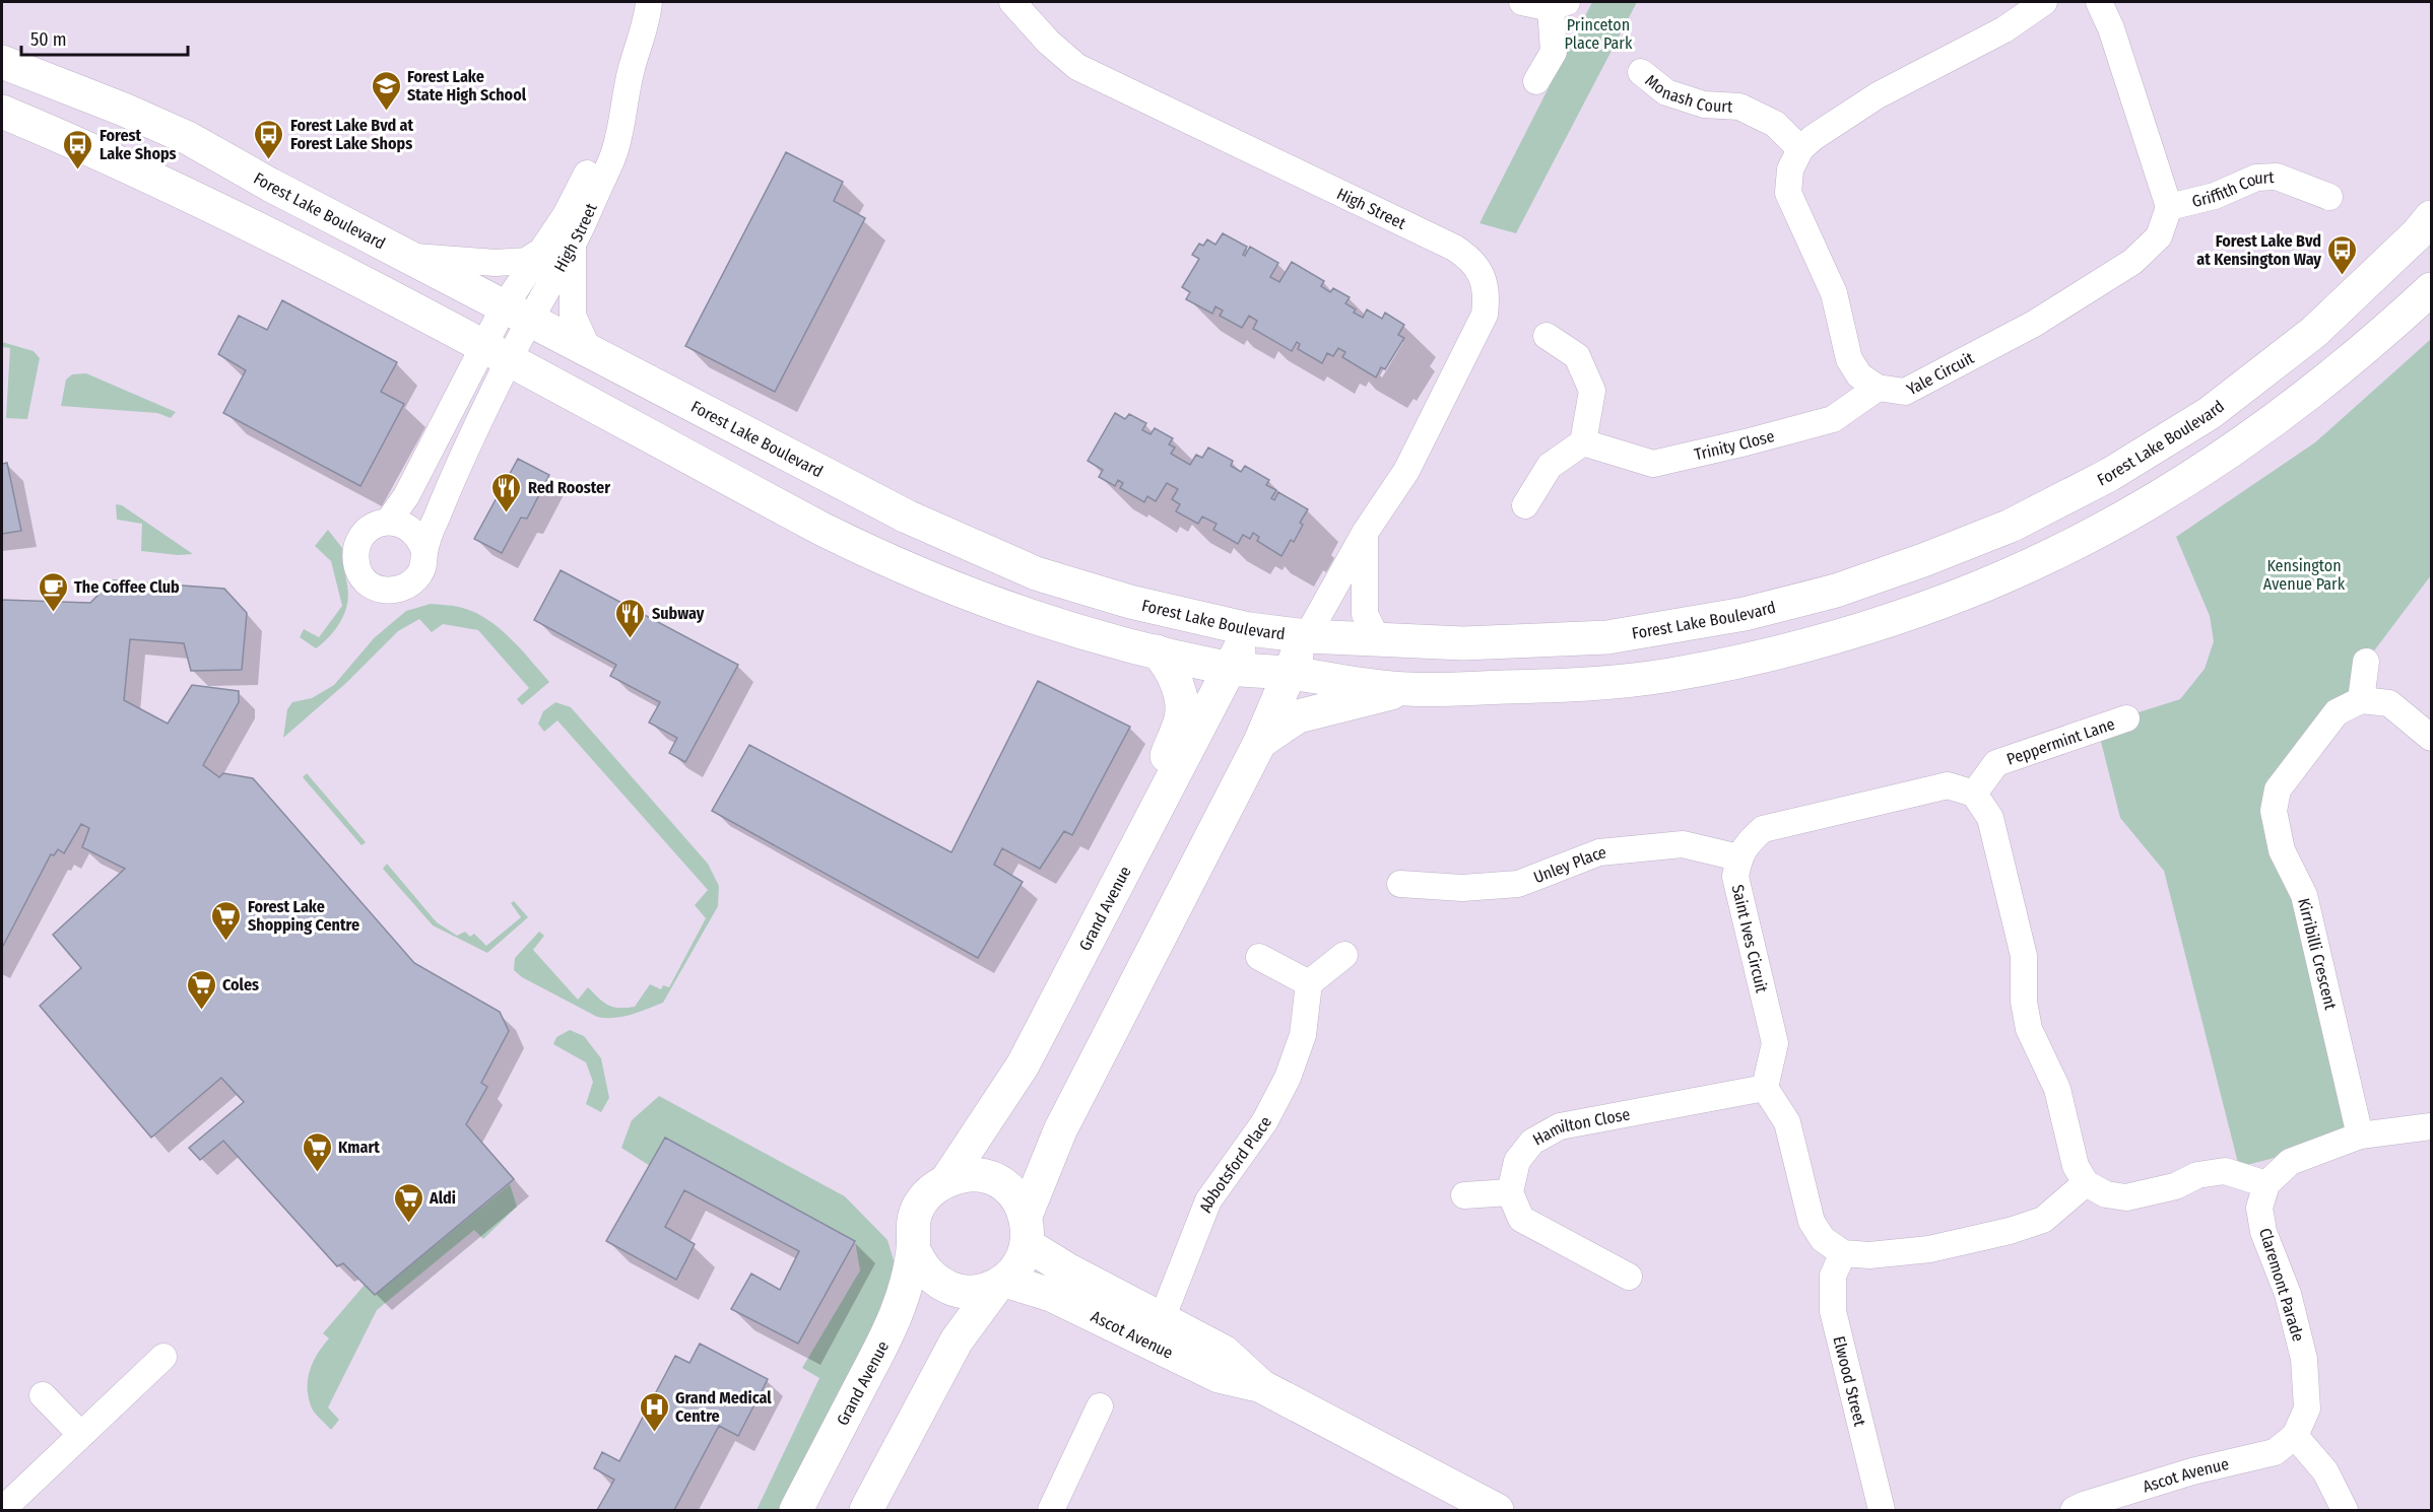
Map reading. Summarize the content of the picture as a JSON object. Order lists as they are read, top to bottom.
{
  "streets": {
    "main road": ["Forest Lake Boulevard", "Grand Avenue", "Ascot Avenue"],
    "street": [
      "Monash Court",
      "Griffith Court",
      "High Street",
      "Yale Circuit",
      "Trinity Close",
      "Peppermint Lane",
      "Unley Place",
      "Saint Ives Circuit",
      "Kirribilli Crescent",
      "Hamilton Close",
      "Abbotsford Place",
      "Claremont Parade",
      "Elwood Street"
    ]
  },
  "crossings": [
    ["Griffith Court", "Yale Circuit"],
    ["High Street", "Forest Lake Boulevard"],
    ["Forest Lake Boulevard", "Grand Avenue"],
    ["Yale Circuit", "Trinity Close"],
    ["Unley Place", "Saint Ives Circuit"],
    ["Grand Avenue", "Ascot Avenue"],
    ["Saint Ives Circuit", "Hamilton Close"],
    ["Abbotsford Place", "Ascot Avenue"],
    ["Claremont Parade", "Ascot Avenue"]
  ],
  "parks": ["Princeton Place Park", "Kensington Avenue Park"],
  "places": {
    "school or university": ["Forest Lake State High School"],
    "bus stop": ["Forest Lake Bvd at Forest Lake Shops", "Forest Lake Shops", "Forest Lake Bvd at Kensington Way"],
    "restaurant": ["Red Rooster", "Subway"],
    "cafe": ["The Coffee Club"],
    "supermarket": [
      "Forest Lake Shopping Centre",
      "Coles",
      "Kmart",
      "Aldi"
    ],
    "hospital": ["Grand Medical Centre"]
  },
  "scale_bar": "50 m"
}
